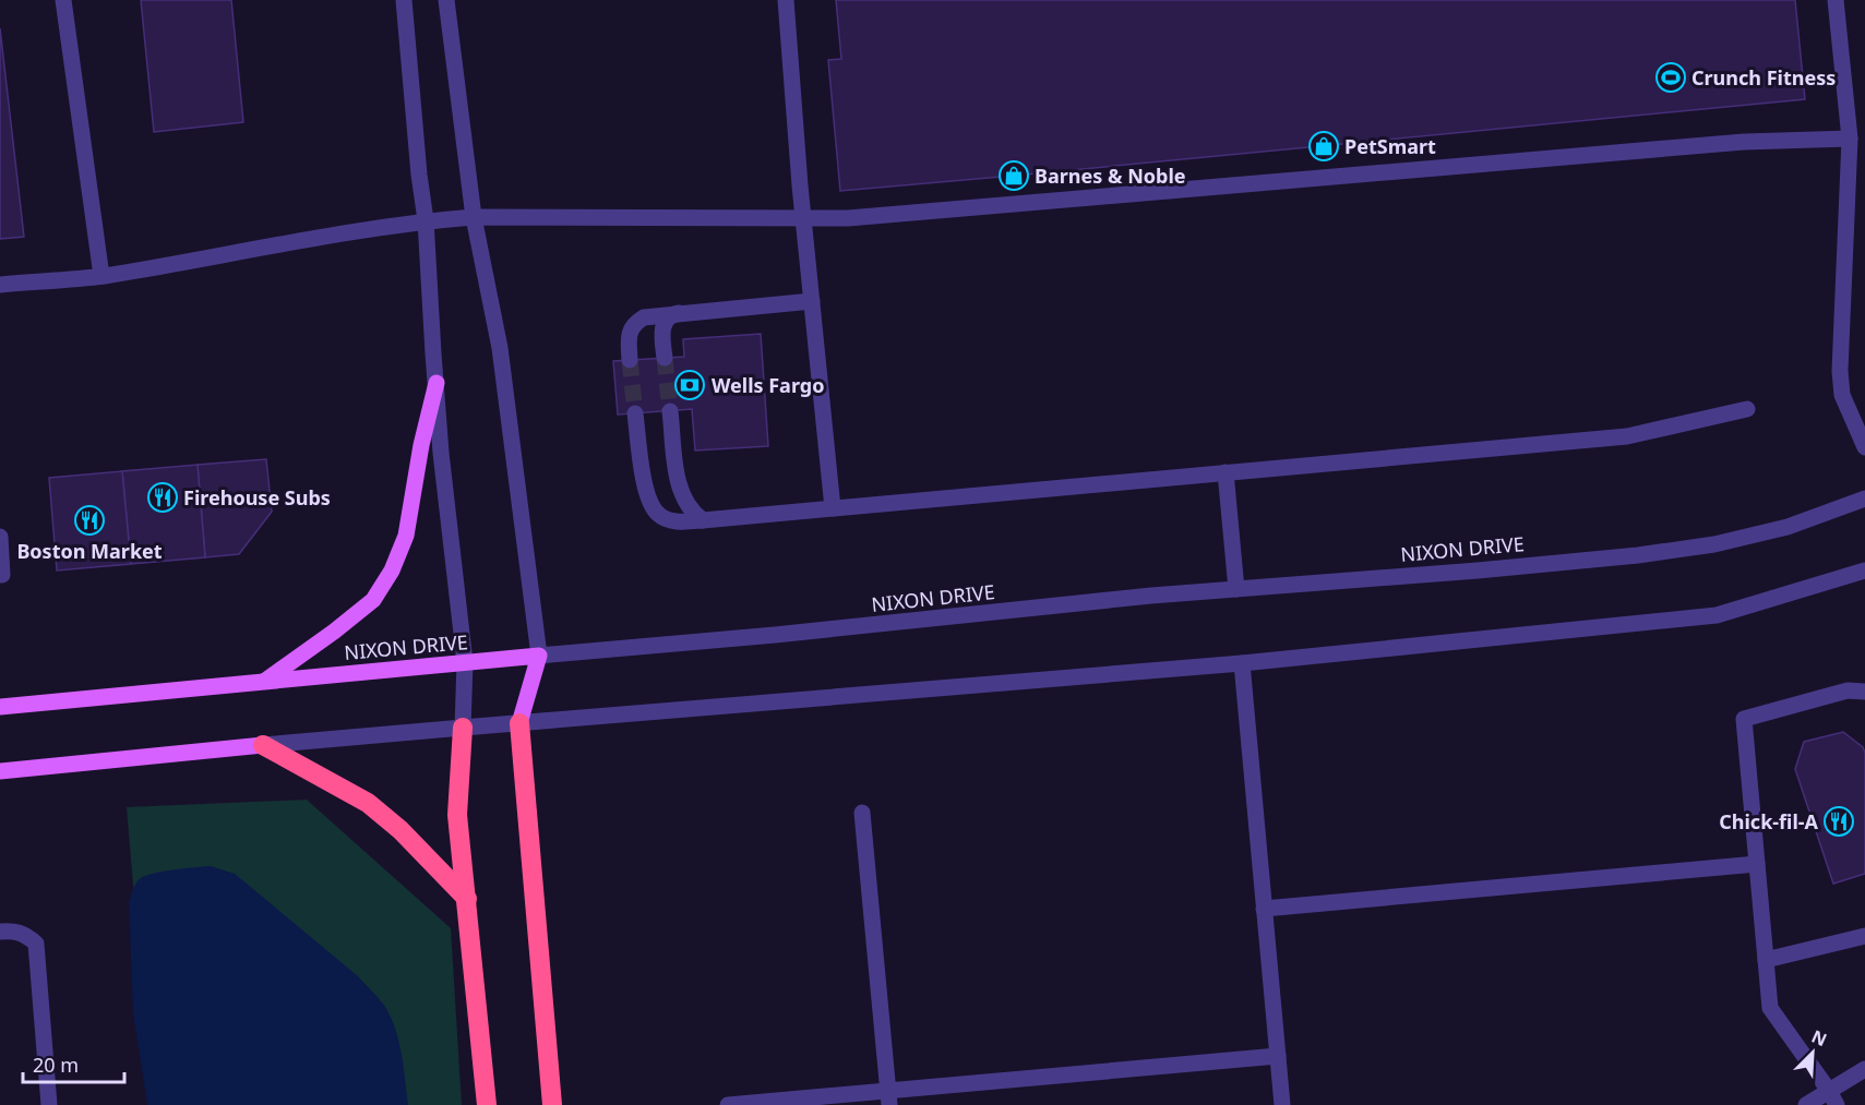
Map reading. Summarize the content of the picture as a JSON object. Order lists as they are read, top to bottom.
{
  "streets": {
    "main road": ["NIXON DRIVE"]
  },
  "places": {
    "sports": ["Crunch Fitness"],
    "shop": ["PetSmart", "Barnes & Noble"],
    "bank": ["Wells Fargo"],
    "restaurant": ["Firehouse Subs", "Boston Market", "Chick-fil-A"]
  },
  "scale_bar": "20 m",
  "north": "top right"
}
